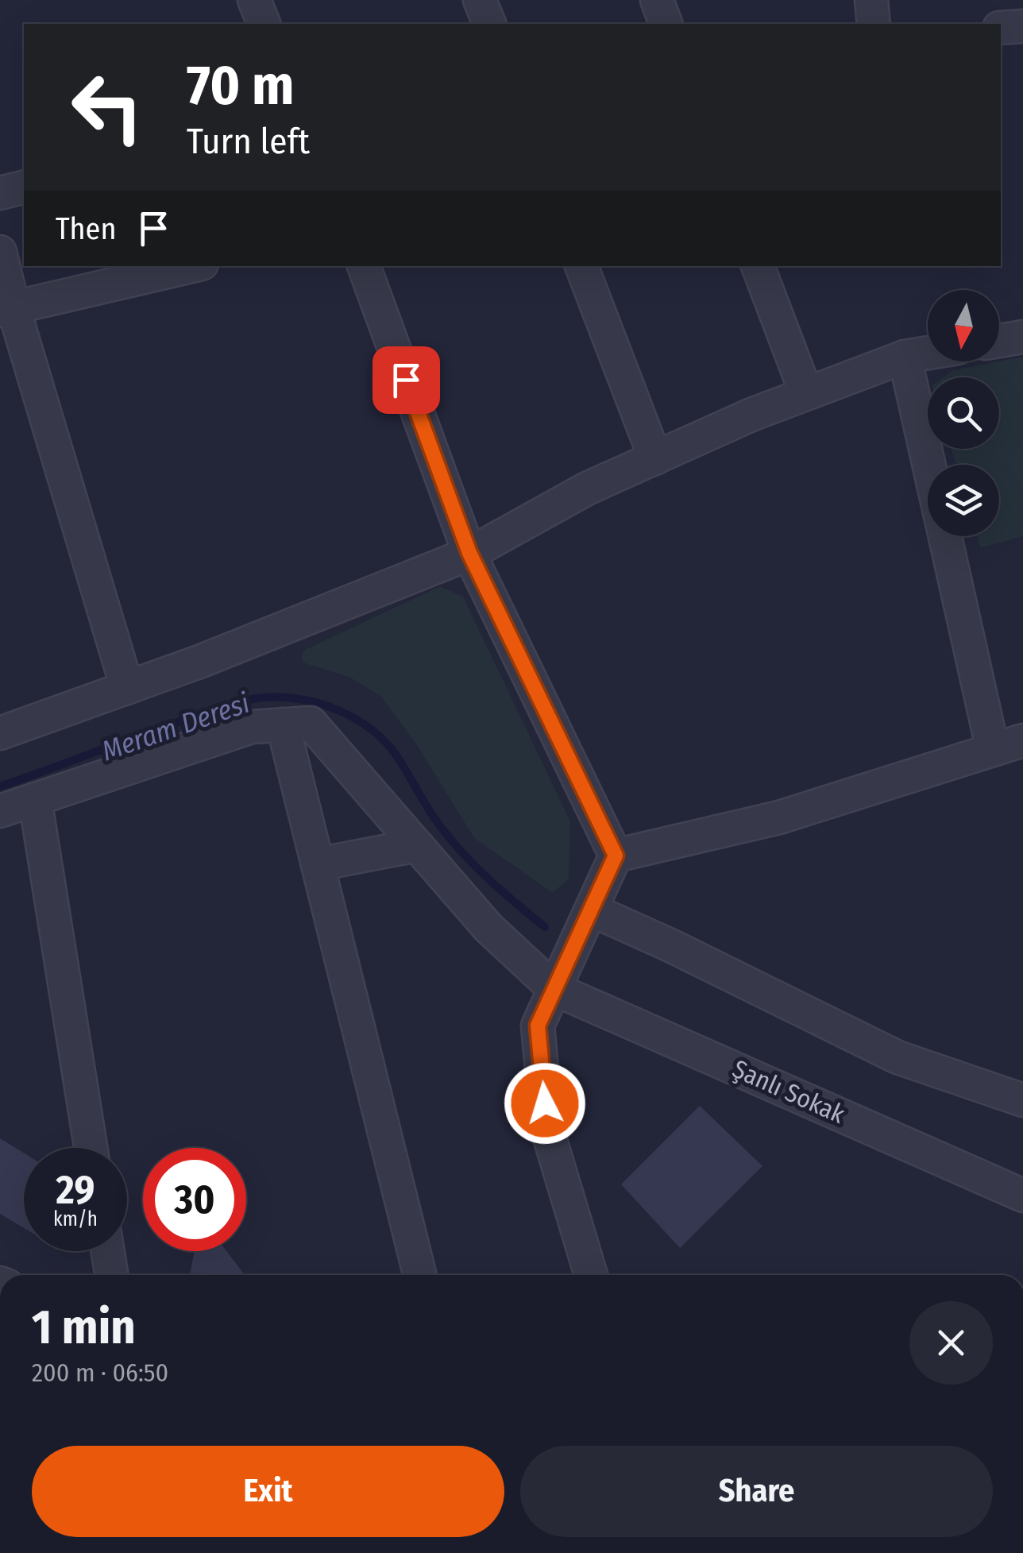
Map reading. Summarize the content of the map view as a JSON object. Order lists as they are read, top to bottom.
{
  "streets": {
    "street": ["Şanlı Sokak"]
  },
  "water": ["Meram Deresi"],
  "north": "bottom",
  "page": {
    "turn": ["70 m", "Turn left"],
    "then": "Then",
    "speed": "29 km/h",
    "limit": "30",
    "heading": ["1 min", "200 m · 06:50"],
    "buttons": ["Exit", "Share"]
  }
}
